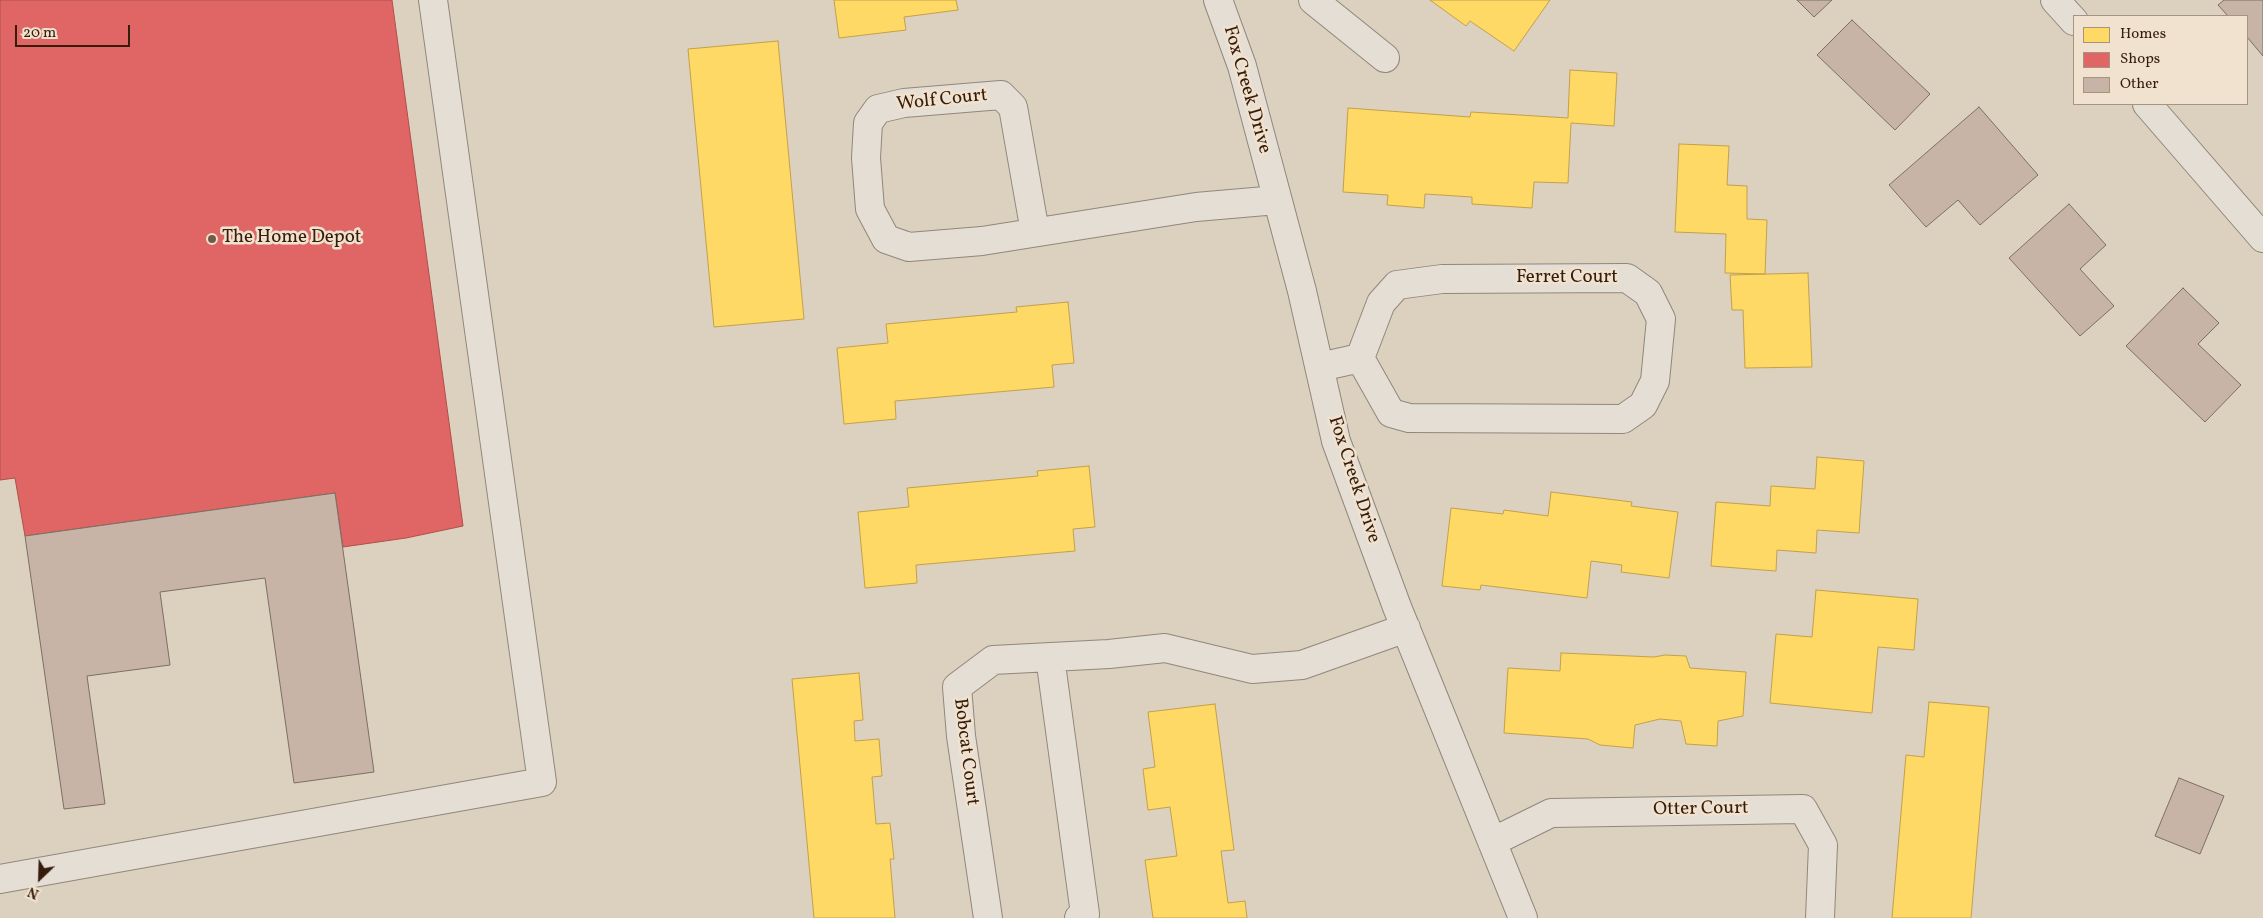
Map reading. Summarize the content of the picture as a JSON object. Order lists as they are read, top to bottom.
{
  "streets": {
    "street": [
      "Fox Creek Drive",
      "Wolf Court",
      "Ferret Court",
      "Bobcat Court",
      "Otter Court"
    ]
  },
  "crossings": [
    ["Fox Creek Drive", "Wolf Court"],
    ["Fox Creek Drive", "Bobcat Court"],
    ["Fox Creek Drive", "Otter Court"]
  ],
  "places": ["The Home Depot"],
  "legend": ["Homes", "Shops", "Other"],
  "scale_bar": "20 m",
  "north": "bottom left"
}
